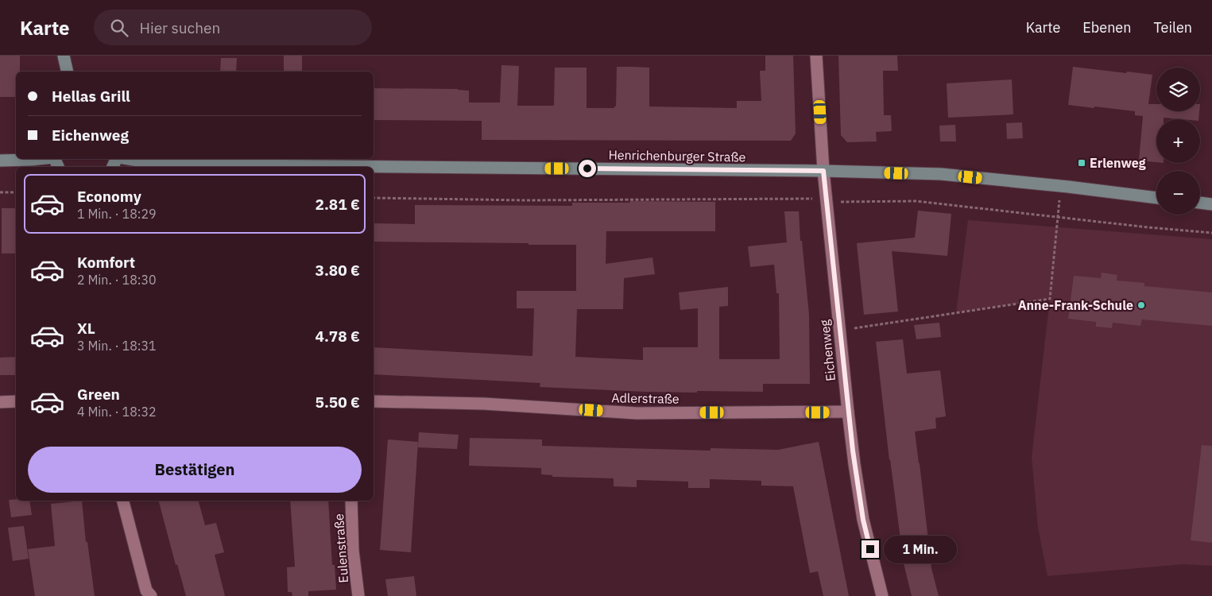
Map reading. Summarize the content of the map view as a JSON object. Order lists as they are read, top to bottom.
{
  "streets": {
    "main road": ["Henrichenburger Straße"],
    "street": ["Eichenweg", "Adlerstraße", "Eulenstraße"]
  },
  "crossings": [
    ["Henrichenburger Straße", "Eichenweg"],
    ["Eichenweg", "Adlerstraße"]
  ],
  "places": {
    "transit": ["Erlenweg"],
    "other": ["Anne-Frank-Schule"]
  },
  "page": {
    "header": "Karte",
    "search": "Hier suchen",
    "nav": ["Karte", "Ebenen", "Teilen"],
    "map_buttons": ["+", "−"],
    "banner": ["Hellas Grill", "Eichenweg"],
    "list": [
      {
        "name": "Economy",
        "note": "1 Min. · 18:29",
        "value": "2.81 €"
      },
      {
        "name": "Komfort",
        "note": "2 Min. · 18:30",
        "value": "3.80 €"
      },
      {
        "name": "XL",
        "note": "3 Min. · 18:31",
        "value": "4.78 €"
      },
      {
        "name": "Green",
        "note": "4 Min. · 18:32",
        "value": "5.50 €"
      }
    ],
    "buttons": "Bestätigen",
    "bubble": "1 Min."
  }
}
